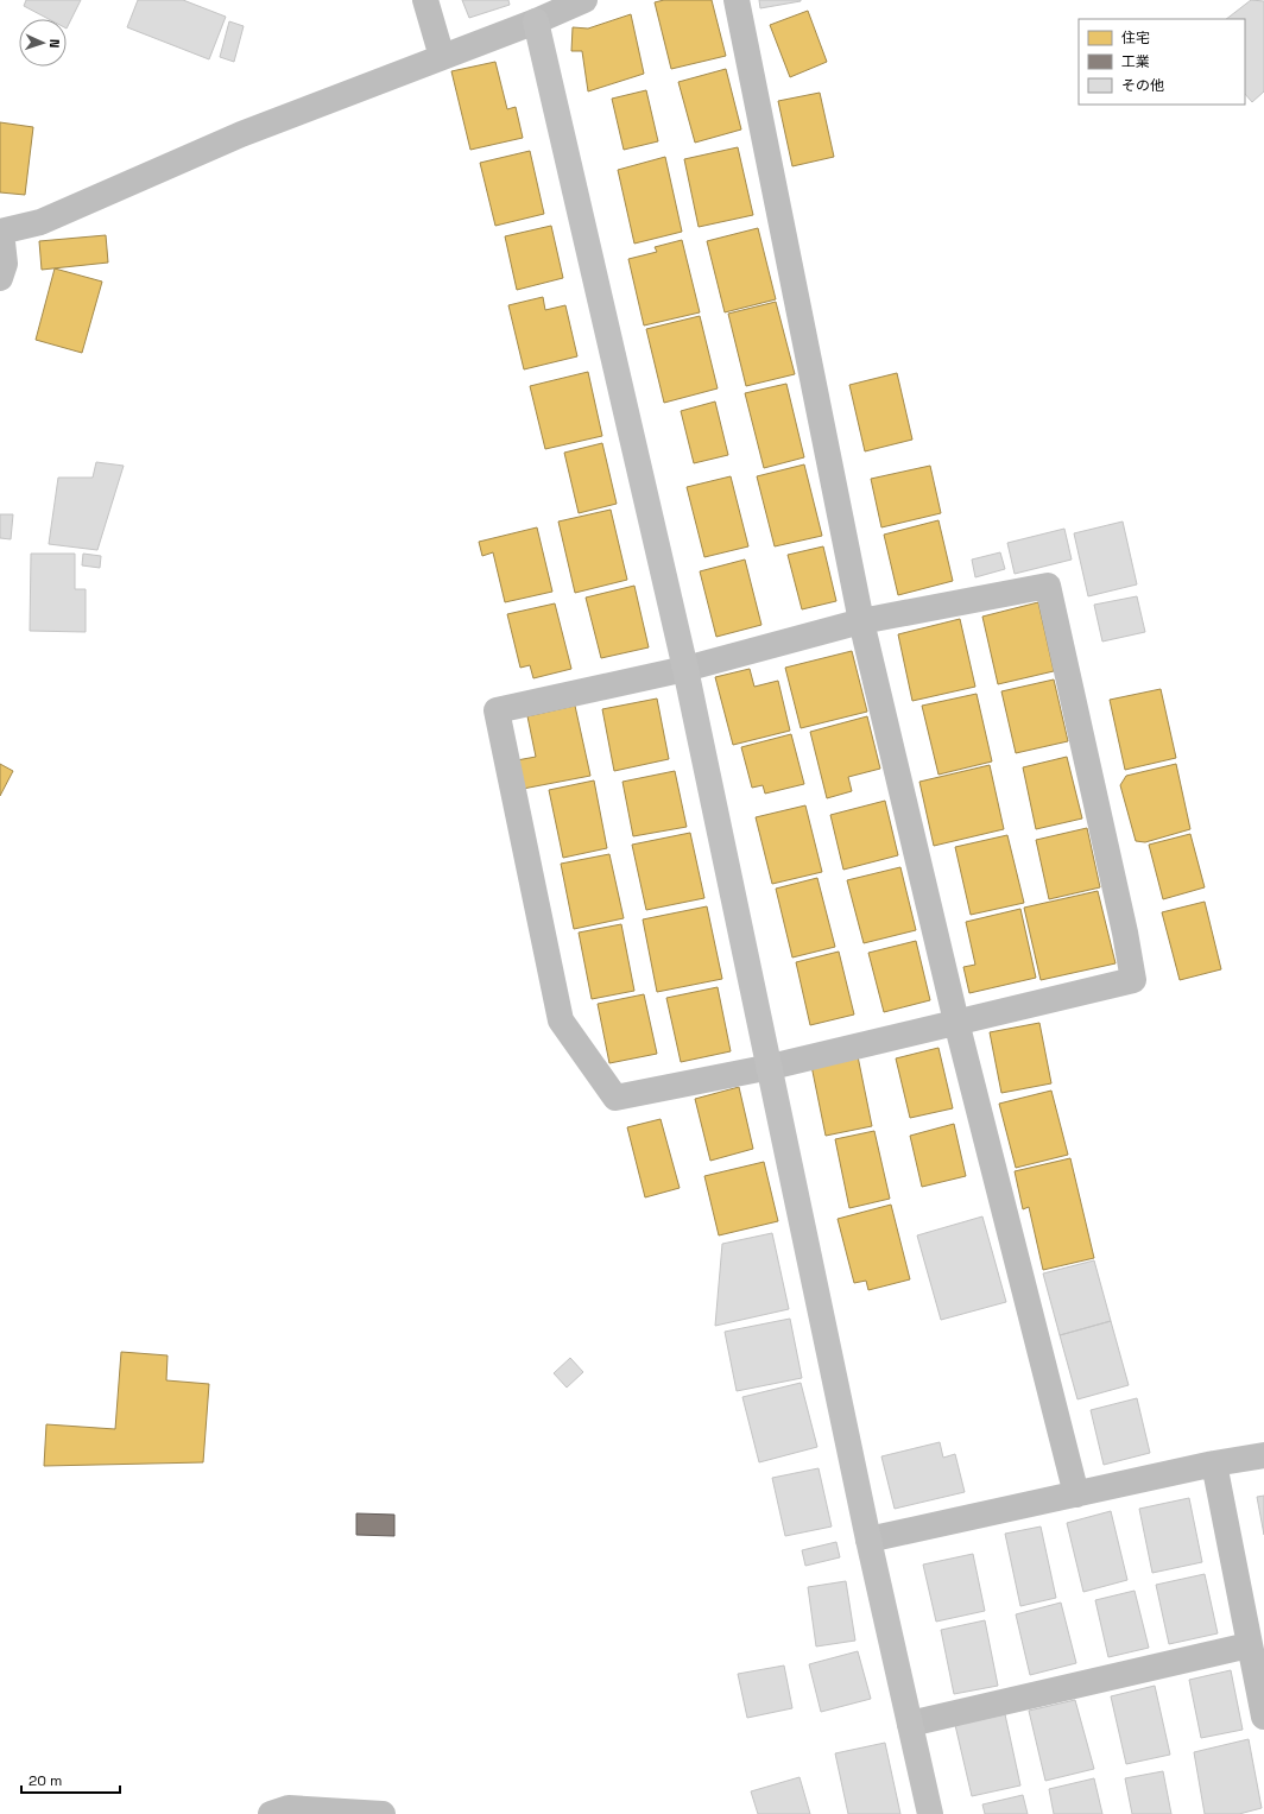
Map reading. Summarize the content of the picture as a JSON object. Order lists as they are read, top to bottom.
{
  "legend": ["住宅", "工業", "その他"],
  "scale_bar": "20 m",
  "north": "right"
}
